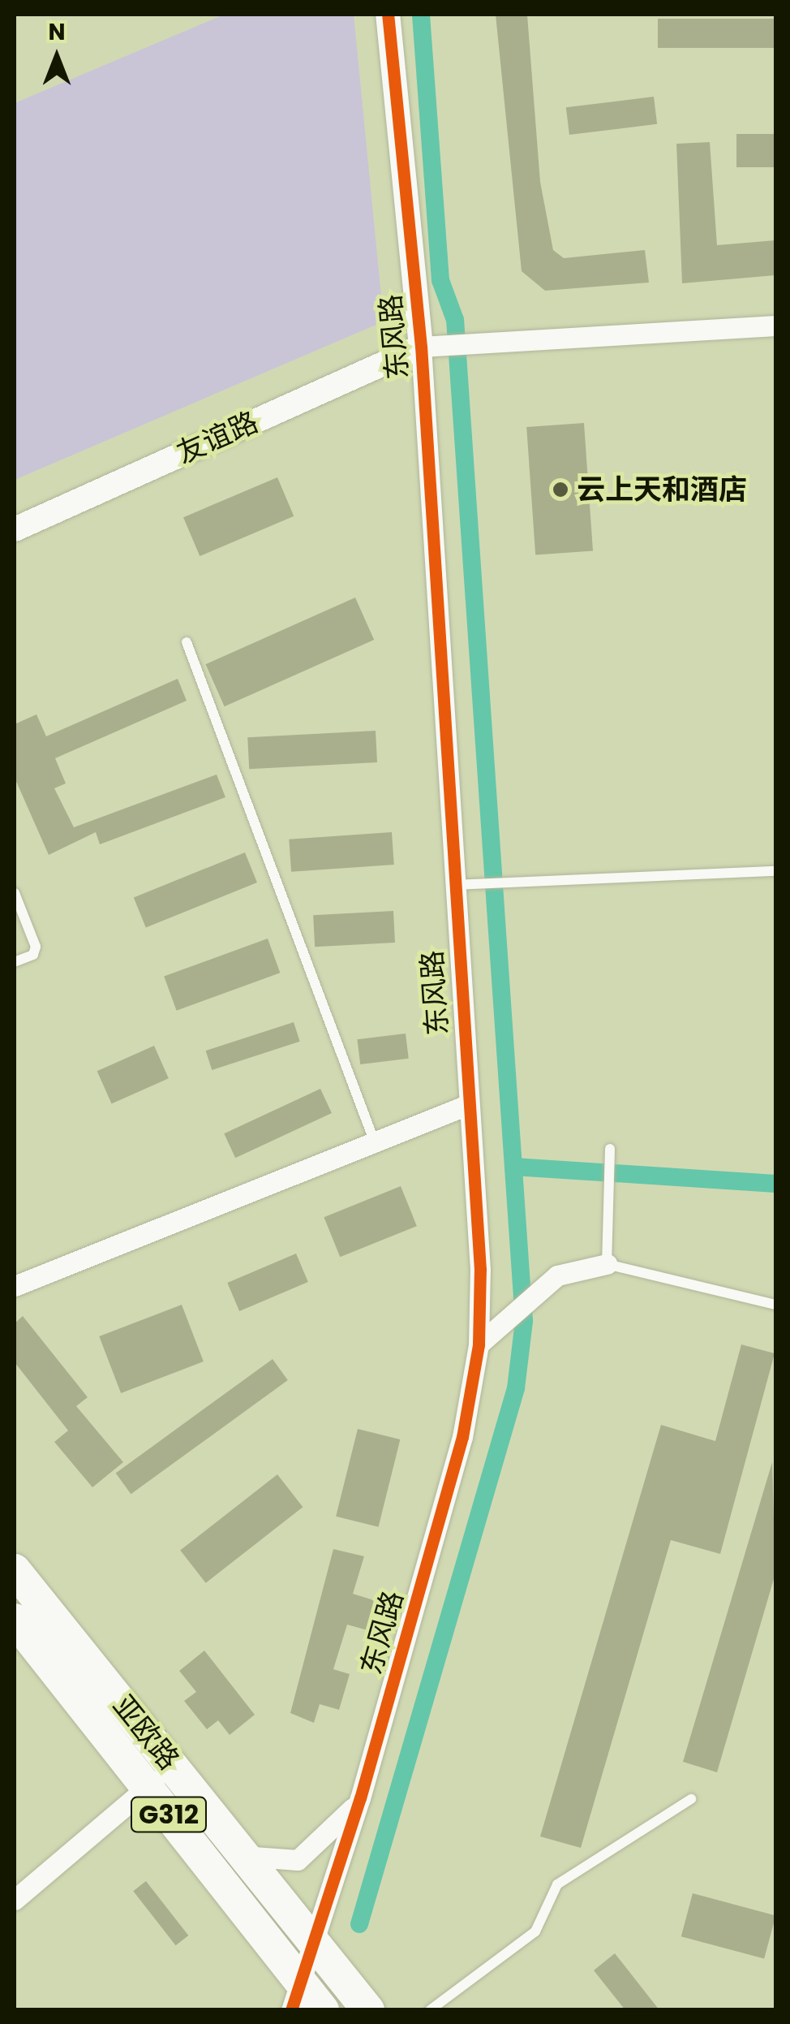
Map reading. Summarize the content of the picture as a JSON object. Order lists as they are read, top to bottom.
{
  "streets": {
    "highway": ["亚欧路", "G312"],
    "street": ["东风路", "友谊路"]
  },
  "crossings": [
    ["东风路", "友谊路"],
    ["东风路", "亚欧路"]
  ],
  "places": ["云上天和酒店"],
  "north": "top"
}
